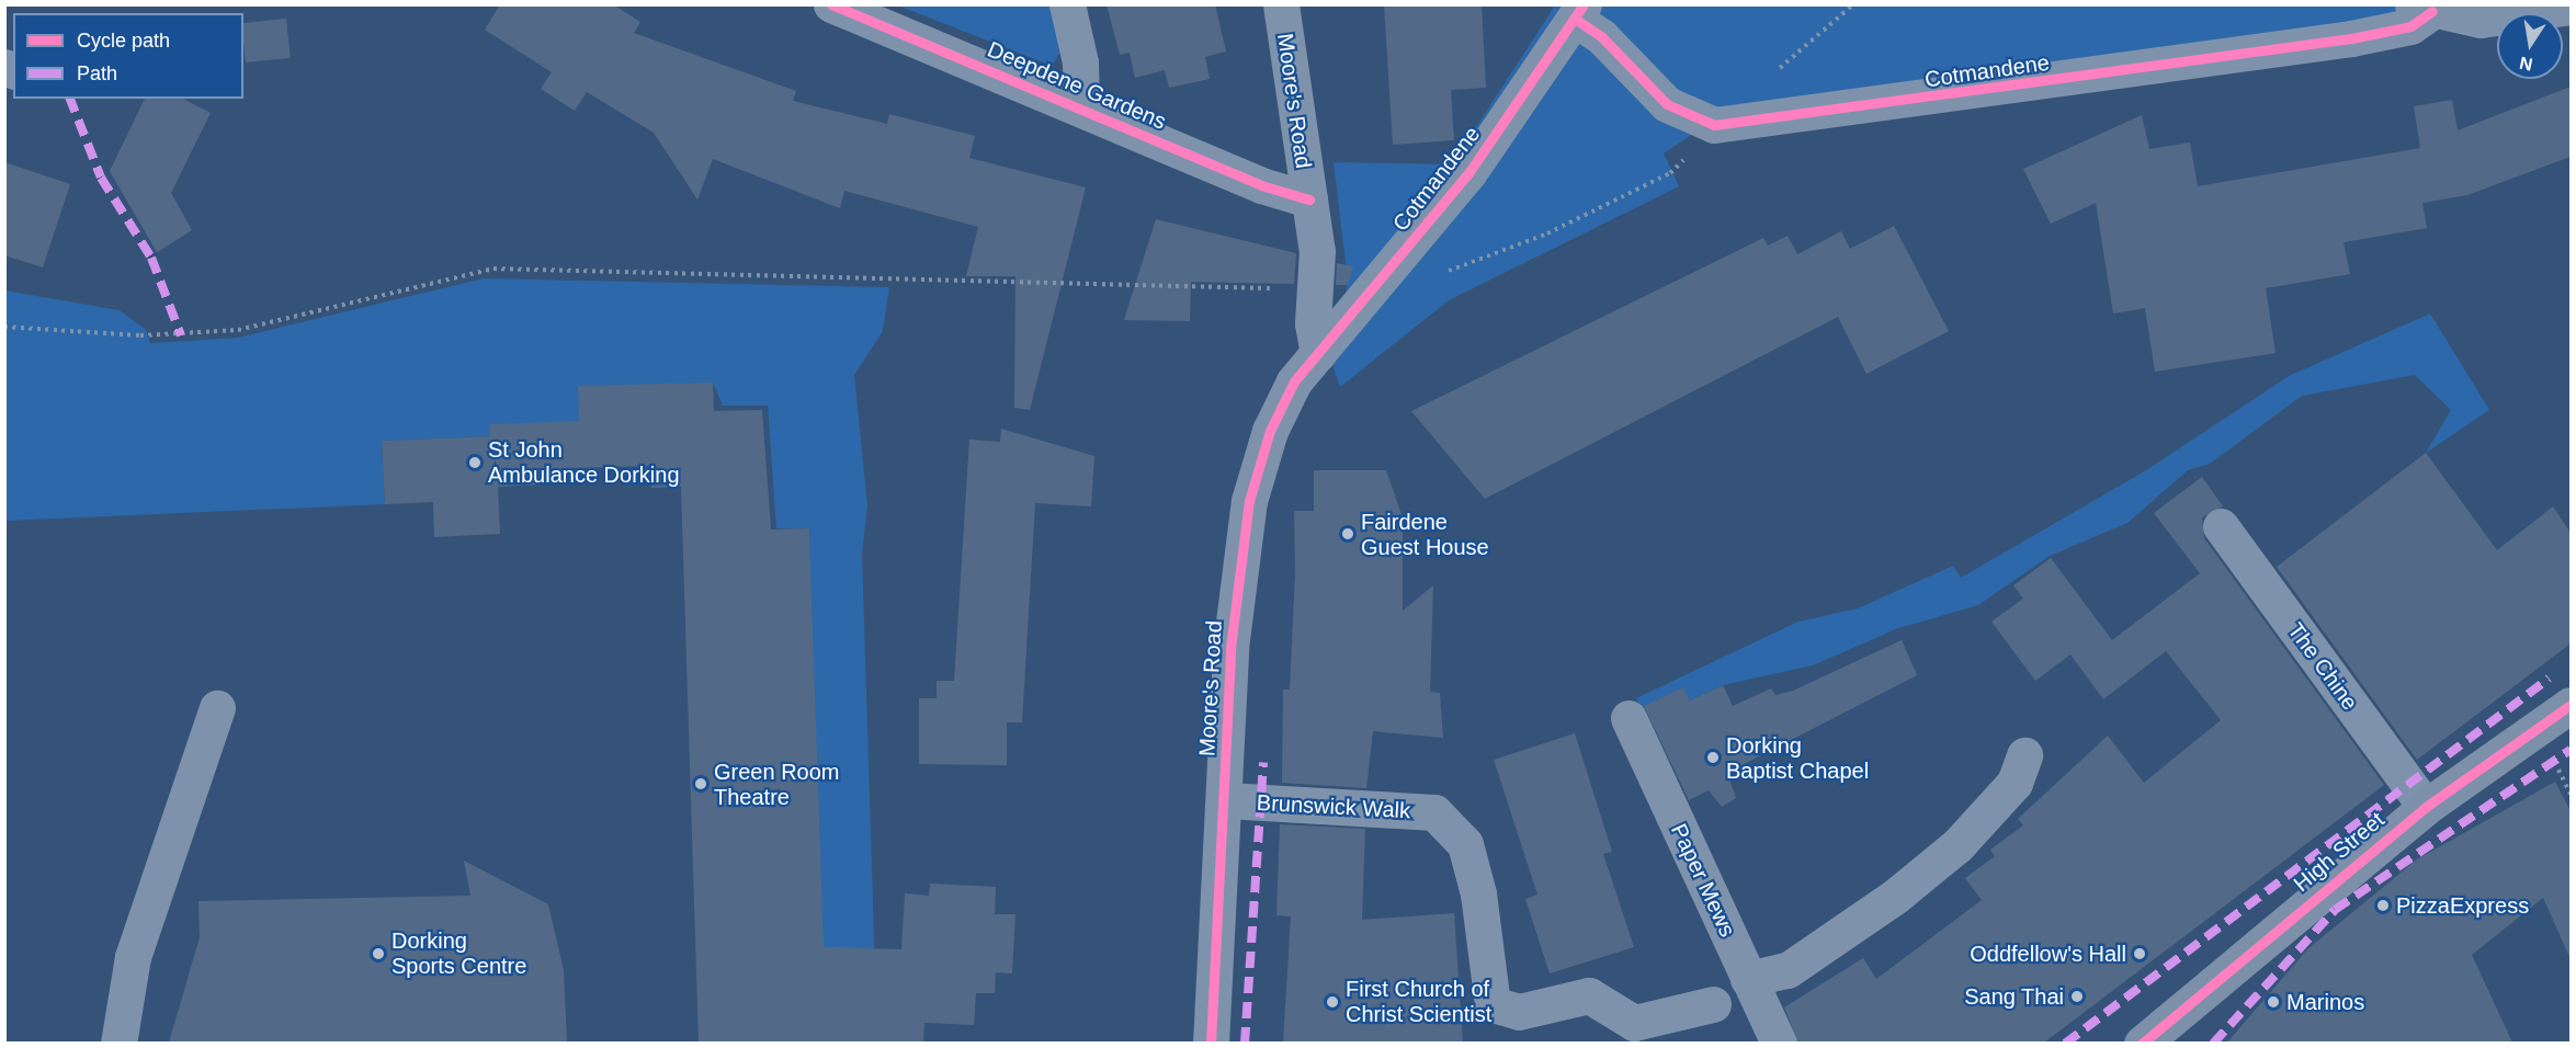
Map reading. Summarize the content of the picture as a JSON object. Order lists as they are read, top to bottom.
{
  "streets": {
    "main road": ["High Street"],
    "street": [
      "Cotmandene",
      "Deepdene Gardens",
      "Moore's Road",
      "The Chine",
      "Brunswick Walk",
      "Paper Mews"
    ]
  },
  "crossings": [
    ["Cotmandene", "Moore's Road"],
    ["Deepdene Gardens", "Moore's Road"],
    ["Moore's Road", "Brunswick Walk"],
    ["The Chine", "High Street"]
  ],
  "places": [
    "St John Ambulance Dorking",
    "Fairdene Guest House",
    "Dorking Baptist Chapel",
    "Green Room Theatre",
    "PizzaExpress",
    "Dorking Sports Centre",
    "Oddfellow's Hall",
    "Sang Thai",
    "First Church of Christ Scientist",
    "Marinos"
  ],
  "legend": ["Cycle path", "Path"],
  "north": "bottom"
}
